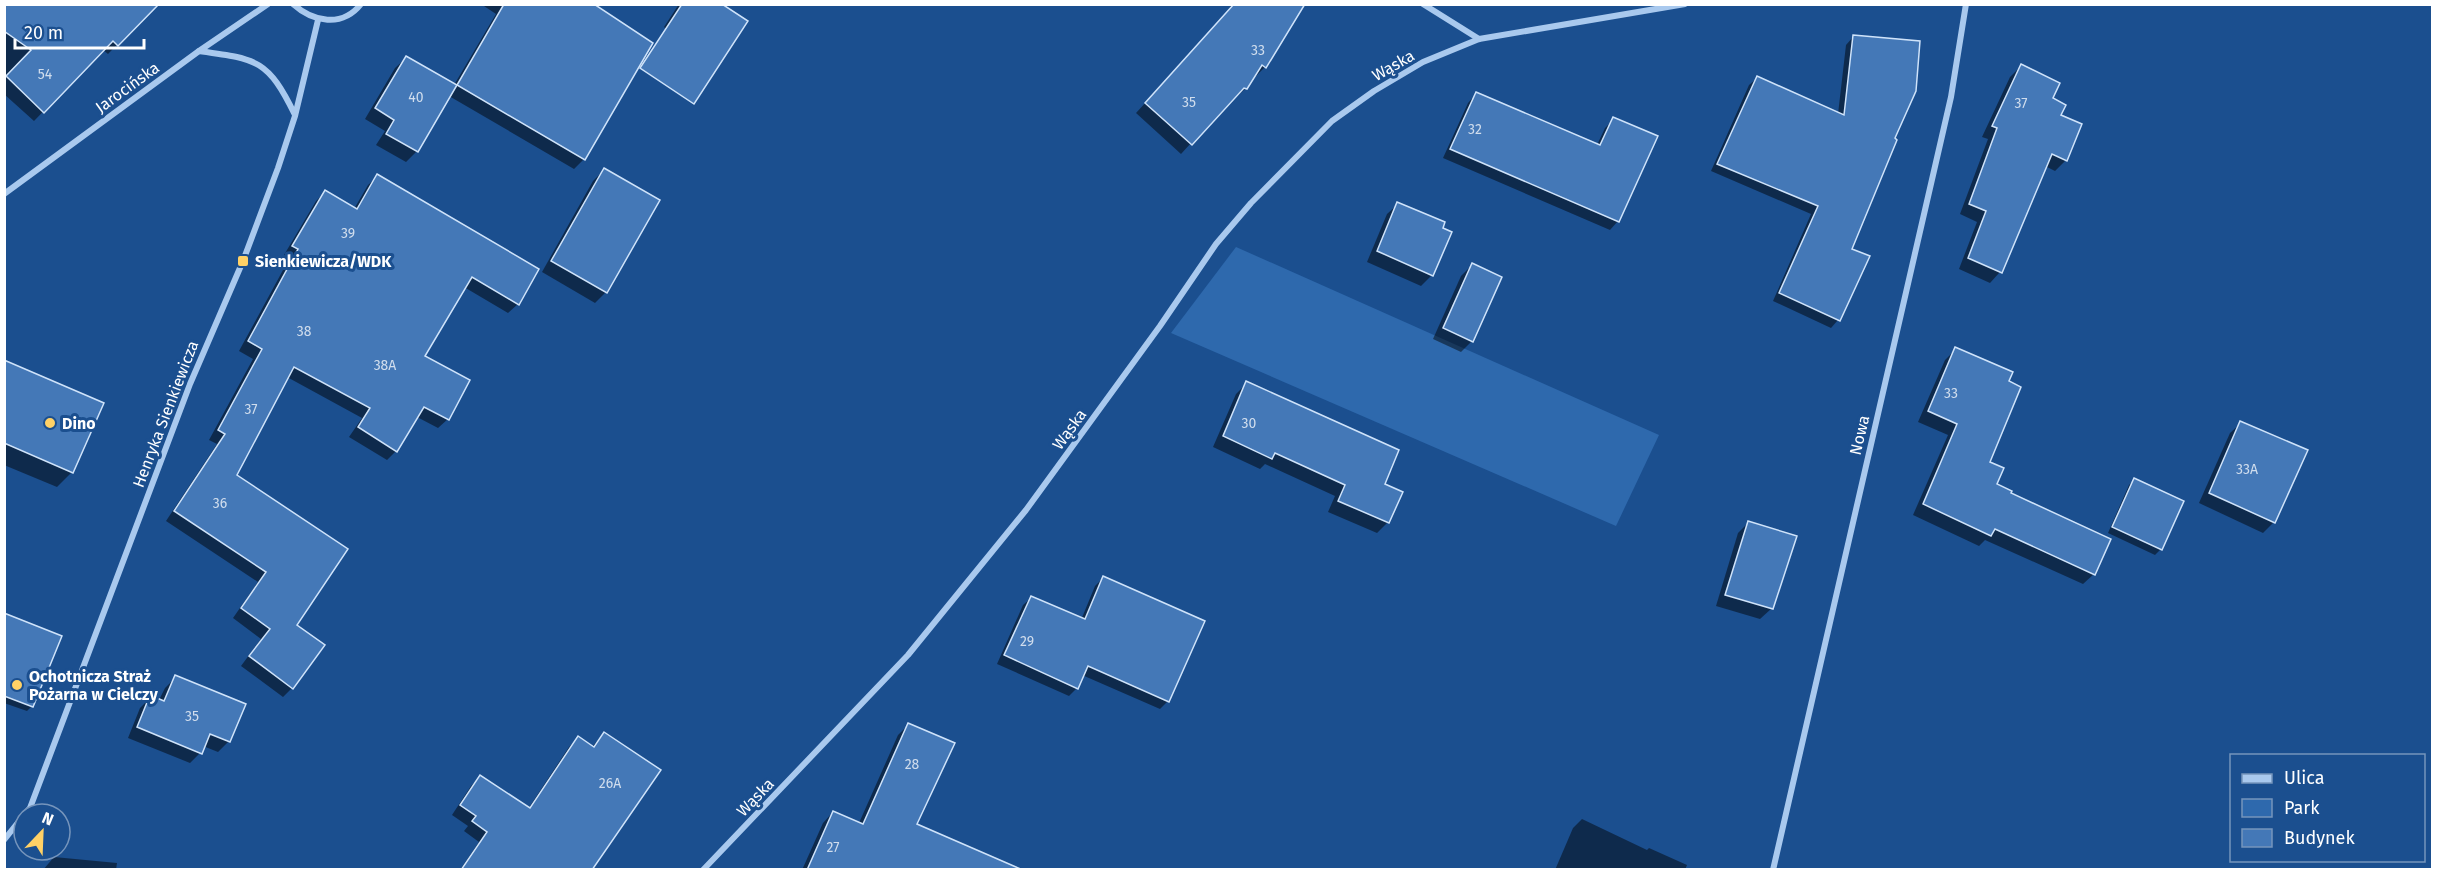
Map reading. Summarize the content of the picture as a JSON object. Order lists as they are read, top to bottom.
{
  "streets": {
    "street": [
      "Wąska",
      "Jarocińska",
      "Henryka Sienkiewicza",
      "Nowa"
    ]
  },
  "places": {
    "transit": ["Sienkiewicza/WDK"],
    "other": ["Dino", "Ochotnicza Straż Pożarna w Cielczy"]
  },
  "house_numbers": [
    "33",
    "54",
    "40",
    "35",
    "37",
    "32",
    "39",
    "38",
    "38A",
    "33",
    "37",
    "30",
    "33A",
    "36",
    "29",
    "35",
    "28",
    "26A",
    "27"
  ],
  "legend": ["Ulica", "Park", "Budynek"],
  "scale_bar": "20 m",
  "north": "top right"
}
